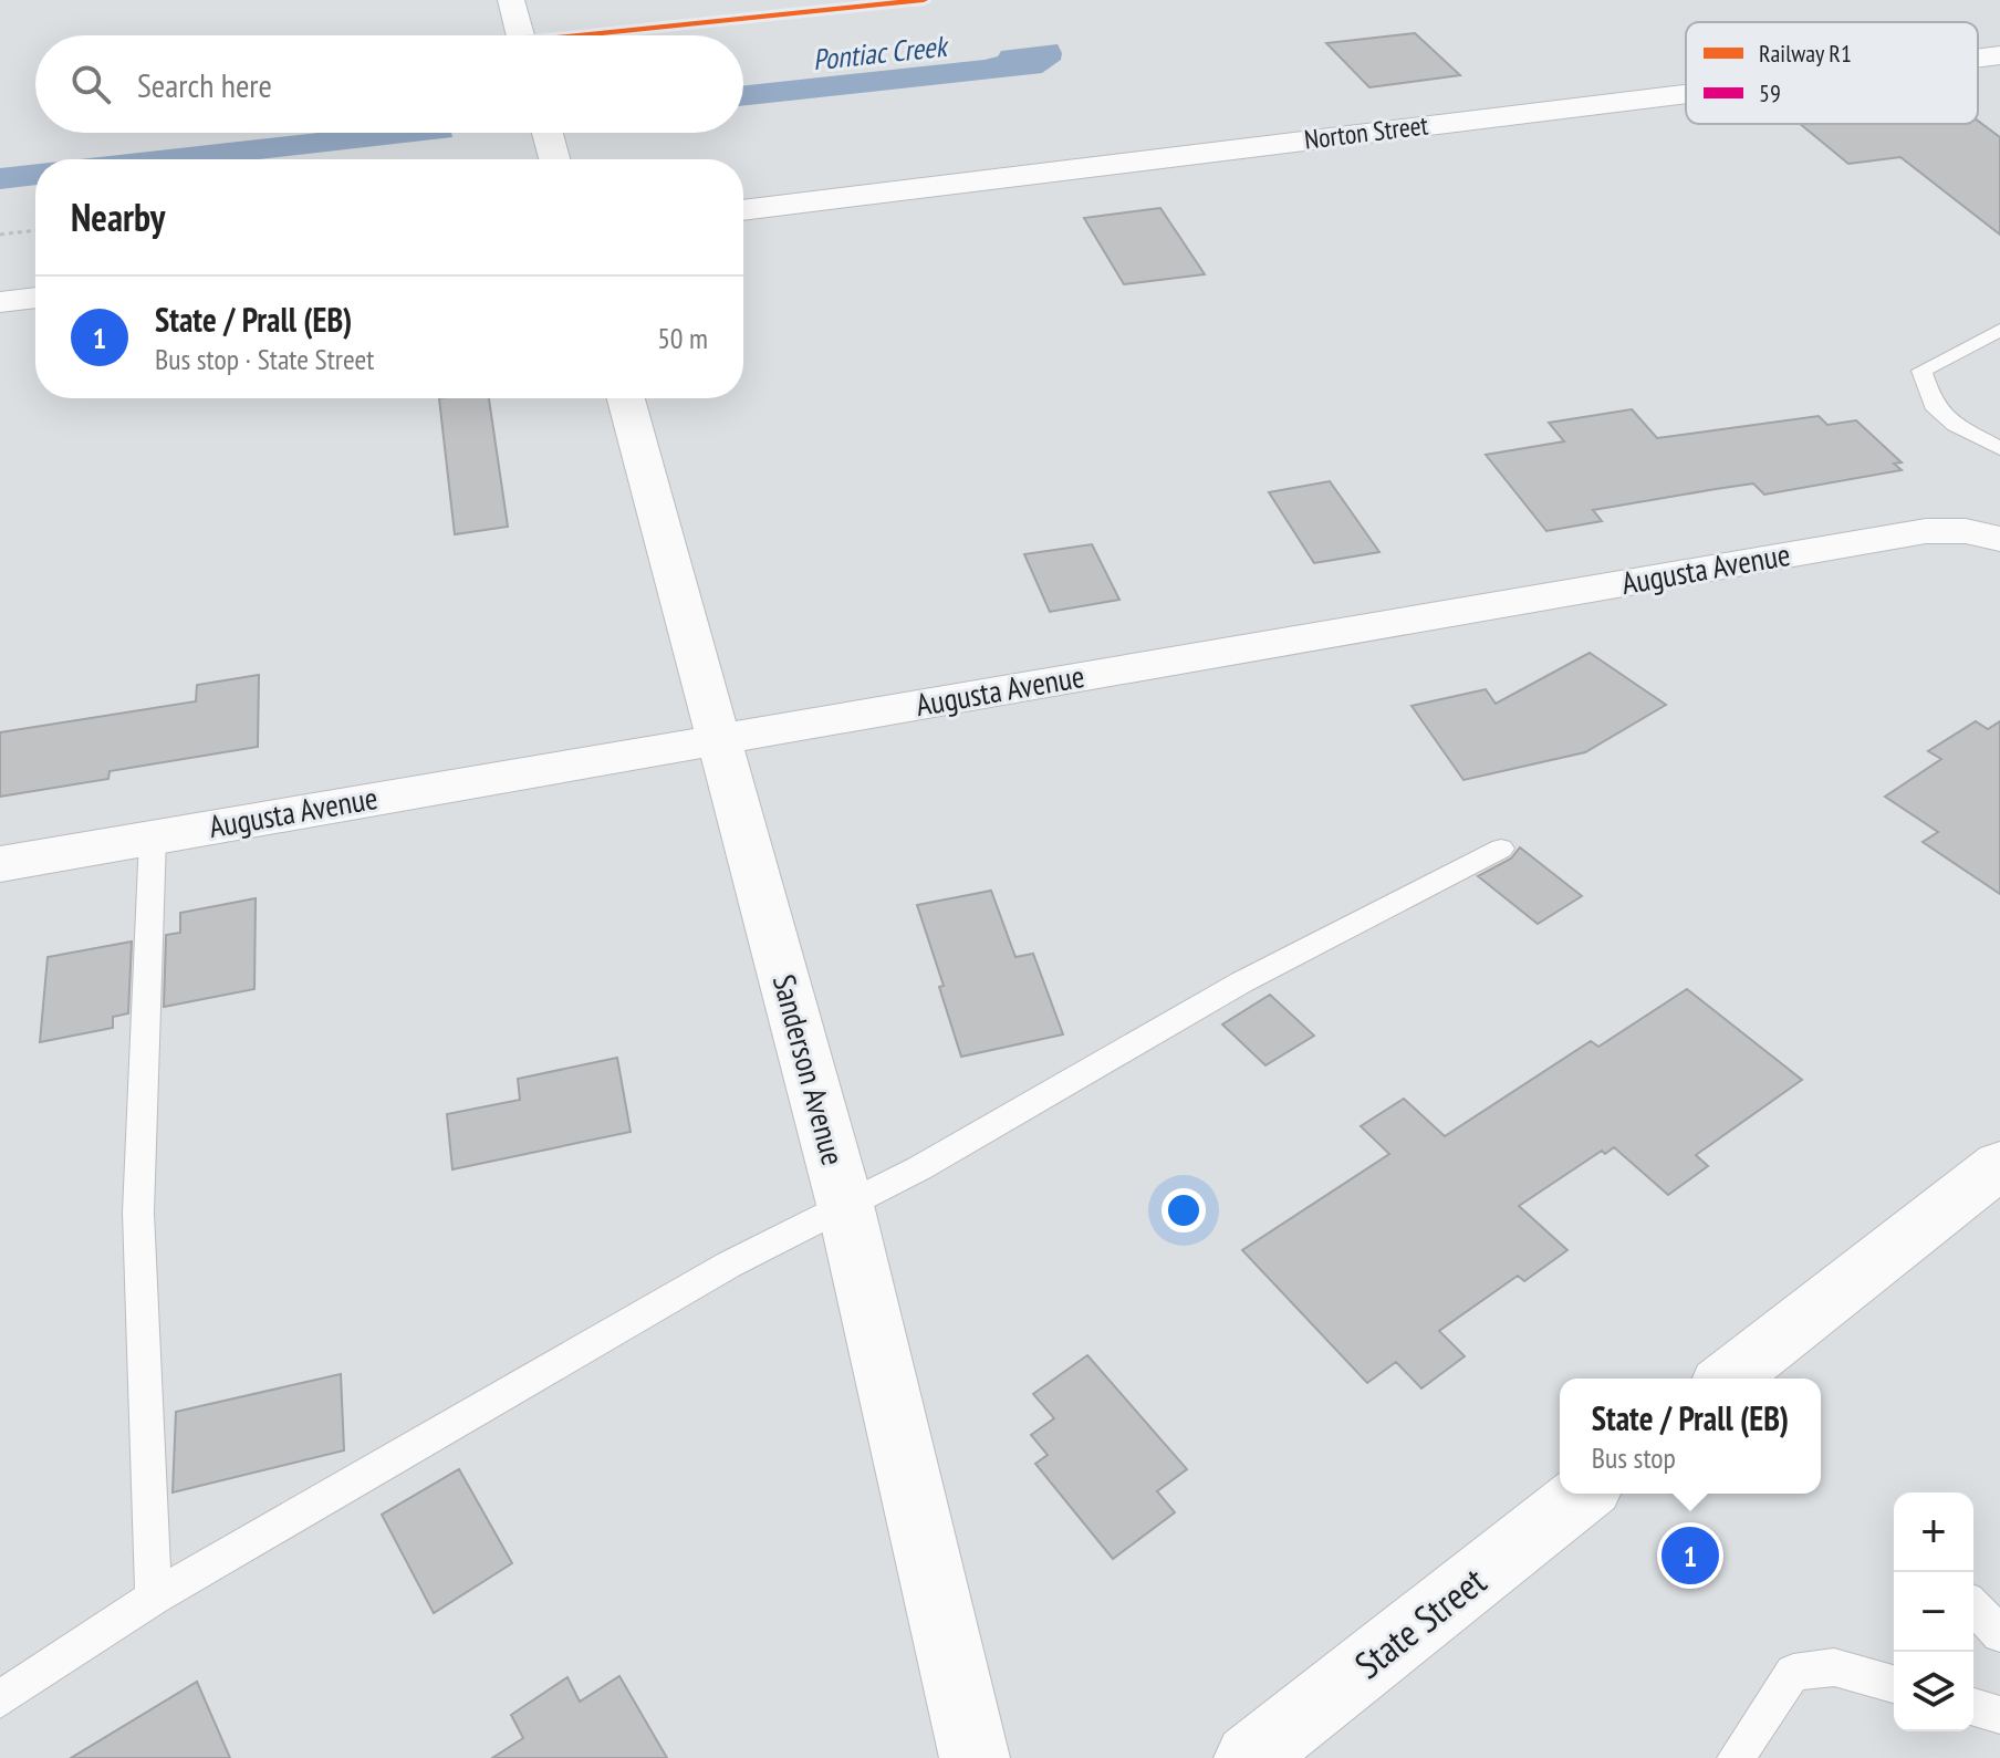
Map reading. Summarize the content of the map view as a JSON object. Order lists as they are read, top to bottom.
{
  "streets": {
    "street": [
      "Norton Street",
      "Augusta Avenue",
      "Sanderson Avenue",
      "State Street"
    ]
  },
  "crossings": [
    ["Augusta Avenue", "Sanderson Avenue"]
  ],
  "water": ["Pontiac Creek"],
  "lines": ["rail line R1"],
  "legend": ["Railway R1", "59"],
  "page": {
    "search": "Search here",
    "heading": "Nearby",
    "list": [
      {
        "mark": "1",
        "name": "State / Prall (EB)",
        "note": "Bus stop · State Street",
        "value": "50 m"
      }
    ],
    "popup": ["State / Prall (EB)", "Bus stop"],
    "map_buttons": ["+", "−"],
    "pins": "1"
  }
}
